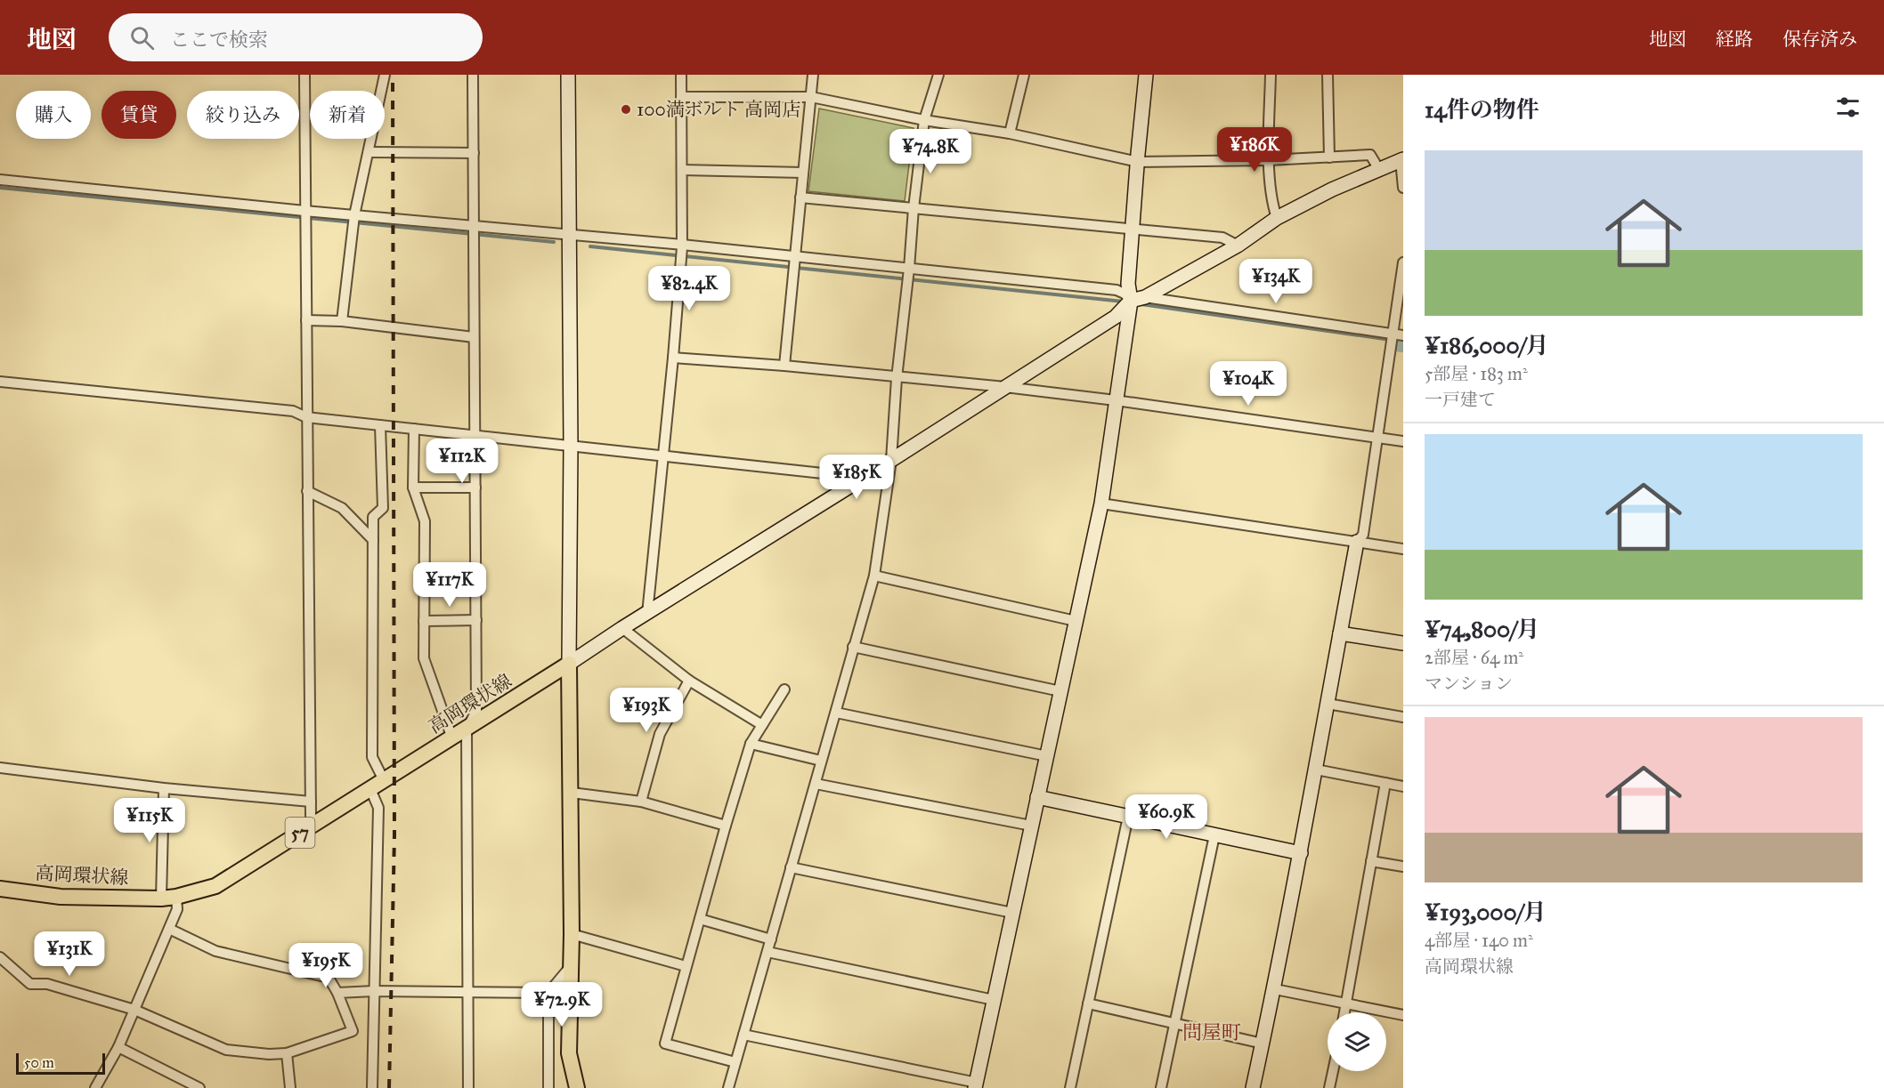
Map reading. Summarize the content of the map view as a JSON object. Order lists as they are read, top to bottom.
{
  "streets": {
    "main road": ["高岡環状線", "57"]
  },
  "districts": ["問屋町"],
  "places": ["100満ボルト 高岡店"],
  "scale_bar": "50 m",
  "page": {
    "header": "地図",
    "search": "ここで検索",
    "nav": ["地図", "経路", "保存済み"],
    "heading": "14件の物件",
    "chip": [
      "購入",
      "賃貸",
      "絞り込み",
      "新着"
    ],
    "price": [
      "¥186K",
      "¥74.8K",
      "¥134K",
      "¥82.4K",
      "¥104K",
      "¥112K",
      "¥185K",
      "¥117K",
      "¥193K",
      "¥60.9K",
      "¥115K",
      "¥131K",
      "¥195K",
      "¥72.9K"
    ],
    "list": [
      {
        "name": "¥186,000/月",
        "note": "5部屋 · 183 m² · 一戸建て"
      },
      {
        "name": "¥74,800/月",
        "note": "2部屋 · 64 m² · マンション"
      },
      {
        "name": "¥193,000/月",
        "note": "4部屋 · 140 m² · 高岡環状線"
      }
    ],
    "scale": "50 m"
  }
}
